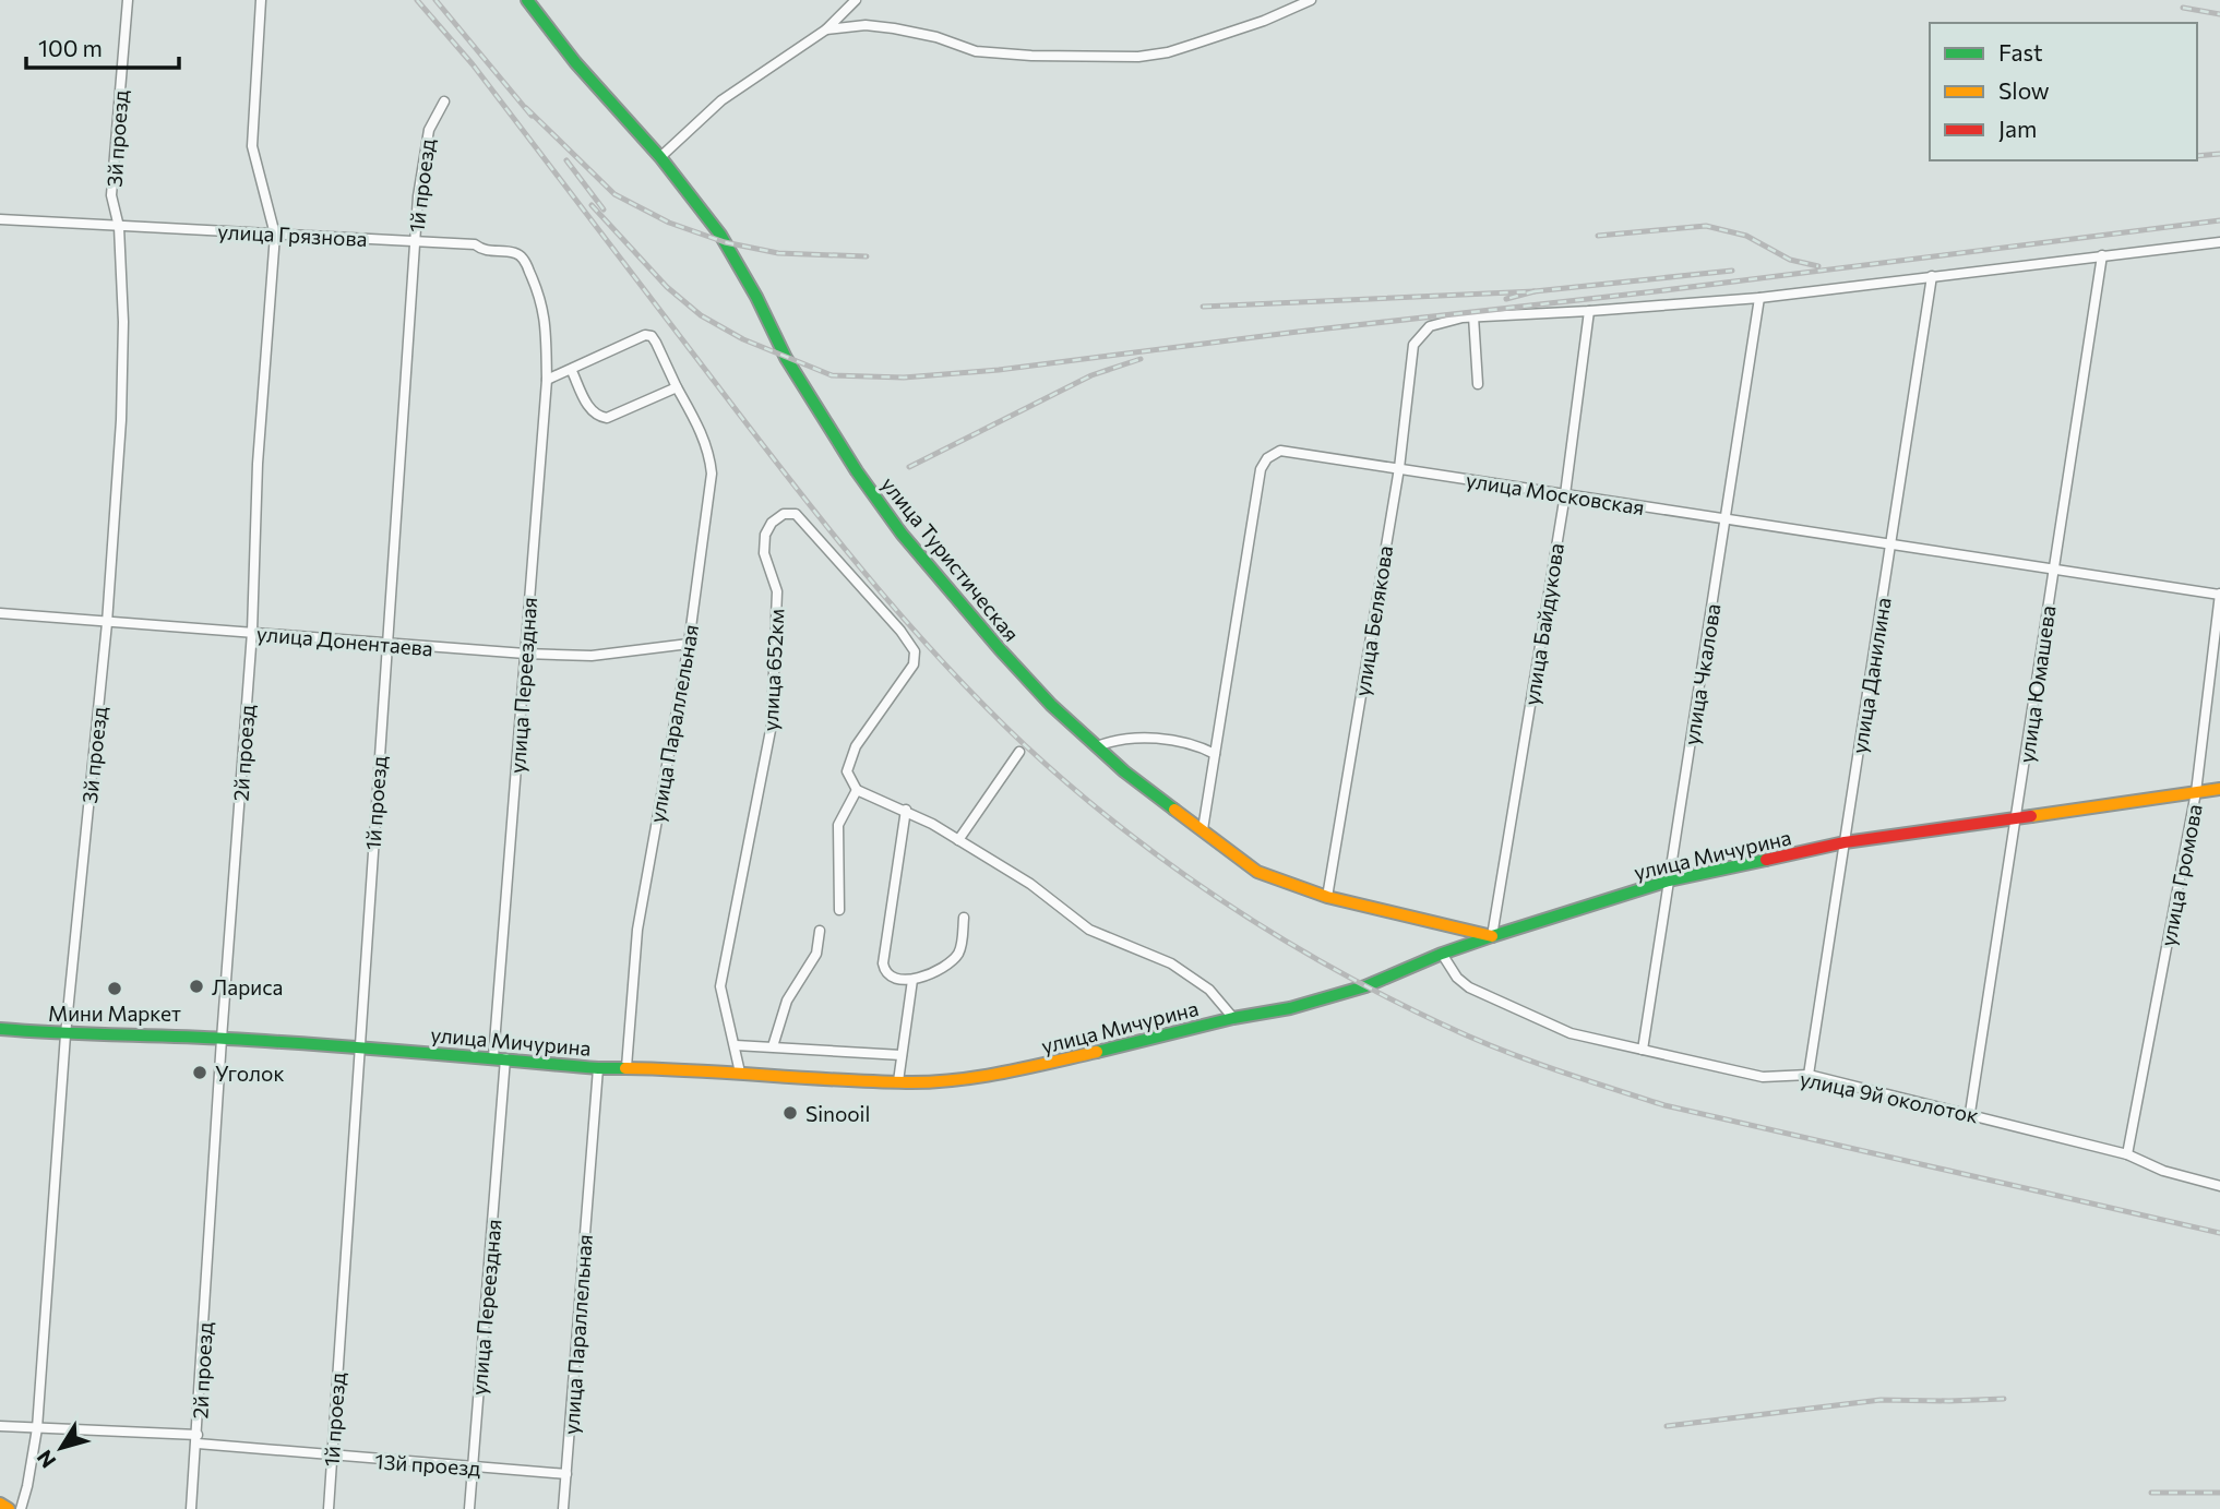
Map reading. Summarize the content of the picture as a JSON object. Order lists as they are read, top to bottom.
{
  "streets": {
    "main road": ["улица Туристическая", "улица Мичурина"],
    "street": [
      "3й проезд",
      "1й проезд",
      "улица Грязнова",
      "улица Московская",
      "улица Белякова",
      "улица Байдукова",
      "улица Донентаева",
      "улица 652км",
      "улица Чкалова",
      "улица Данилина",
      "улица Юмашева",
      "улица Переездная",
      "улица Параллельная",
      "2й проезд",
      "улица Громова",
      "улица 9й околоток",
      "13й проезд"
    ]
  },
  "crossings": [
    ["3й проезд", "улица Грязнова"],
    ["3й проезд", "улица Донентаева"],
    ["3й проезд", "улица Мичурина"],
    ["3й проезд", "13й проезд"],
    ["1й проезд", "улица Грязнова"],
    ["1й проезд", "улица Донентаева"],
    ["1й проезд", "улица Мичурина"],
    ["1й проезд", "13й проезд"],
    ["улица Грязнова", "улица Переездная"],
    ["улица Грязнова", "2й проезд"],
    ["улица Московская", "улица Туристическая"],
    ["улица Московская", "улица Белякова"],
    ["улица Московская", "улица Байдукова"],
    ["улица Московская", "улица Чкалова"],
    ["улица Московская", "улица Данилина"],
    ["улица Московская", "улица Юмашева"],
    ["улица Московская", "улица Громова"],
    ["улица Туристическая", "улица Белякова"],
    ["улица Туристическая", "улица Байдукова"],
    ["улица Туристическая", "улица Мичурина"],
    ["улица Байдукова", "улица Мичурина"],
    ["улица Донентаева", "улица Переездная"],
    ["улица Донентаева", "улица Параллельная"],
    ["улица Донентаева", "2й проезд"],
    ["улица 652км", "улица Мичурина"],
    ["улица Чкалова", "улица Мичурина"],
    ["улица Чкалова", "улица 9й околоток"],
    ["улица Данилина", "улица Мичурина"],
    ["улица Данилина", "улица 9й околоток"],
    ["улица Юмашева", "улица Мичурина"],
    ["улица Юмашева", "улица 9й околоток"],
    ["улица Переездная", "улица Мичурина"],
    ["улица Переездная", "13й проезд"],
    ["улица Параллельная", "улица Мичурина"],
    ["улица Параллельная", "13й проезд"],
    ["2й проезд", "улица Мичурина"],
    ["2й проезд", "13й проезд"],
    ["улица Мичурина", "улица Громова"],
    ["улица Мичурина", "улица 9й околоток"],
    ["улица Громова", "улица 9й околоток"]
  ],
  "places": [
    "Лариса",
    "Мини Маркет",
    "Уголок",
    "Sinooil"
  ],
  "legend": ["Fast", "Slow", "Jam"],
  "scale_bar": "100 m",
  "north": "bottom left"
}
